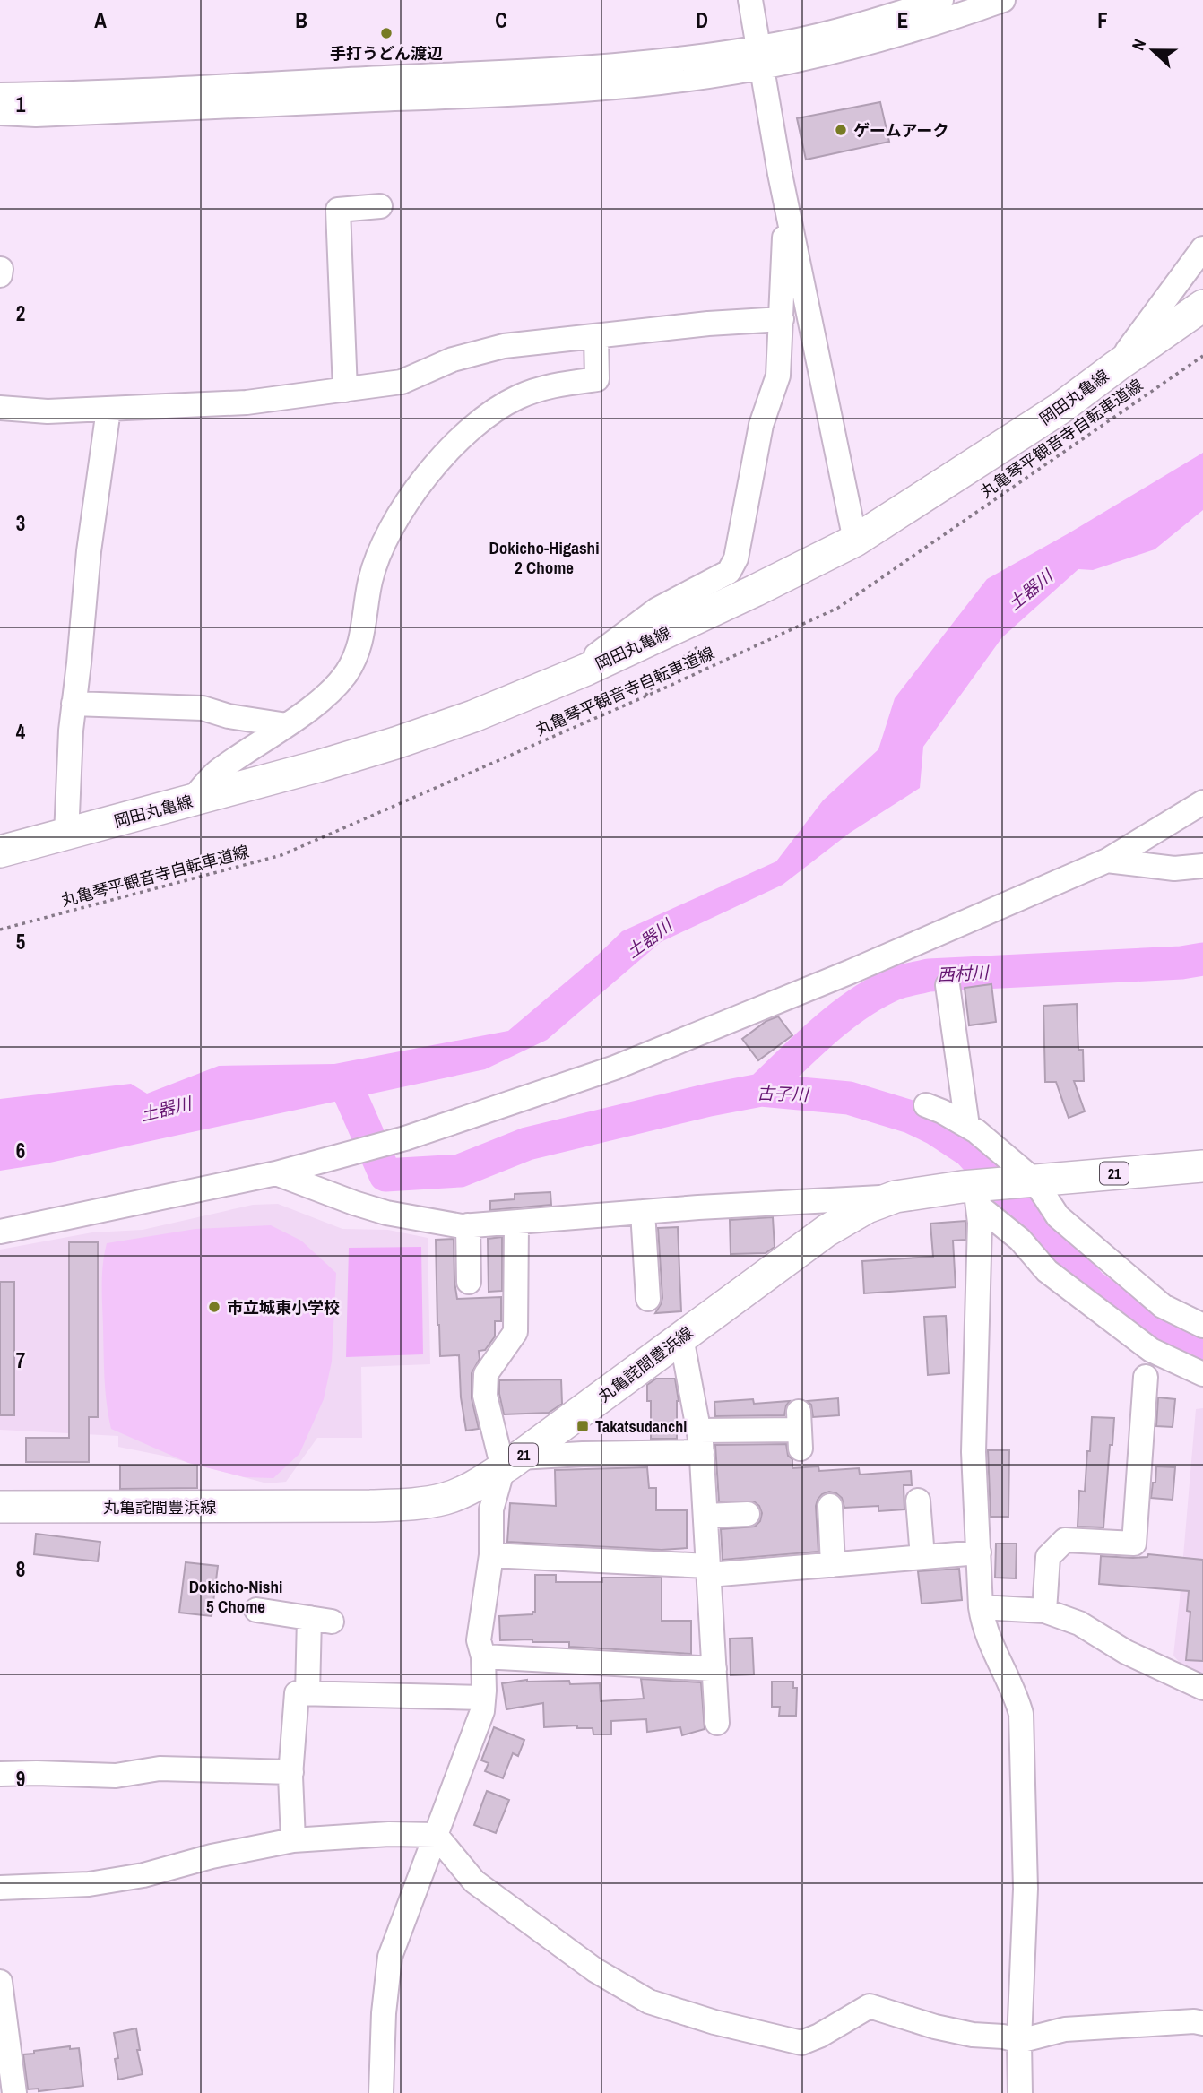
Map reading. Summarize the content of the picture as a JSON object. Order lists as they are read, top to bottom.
{
  "streets": {
    "main road": ["岡田丸亀線", "21", "丸亀詫間豊浜線"],
    "path": ["丸亀琴平観音寺自転車道線"]
  },
  "districts": ["Dokicho-Higashi 2 Chome", "Dokicho-Nishi 5 Chome"],
  "water": ["土器川", "西村川", "古子川"],
  "places": {
    "other": ["手打うどん渡辺", "ゲームアーク", "市立城東小学校"],
    "transit": ["Takatsudanchi"]
  },
  "north": "left",
  "grid": {
    "columns": [
      "A",
      "B",
      "C",
      "D",
      "E",
      "F"
    ],
    "rows": [
      "1",
      "2",
      "3",
      "4",
      "5",
      "6",
      "7",
      "8",
      "9"
    ]
  }
}
